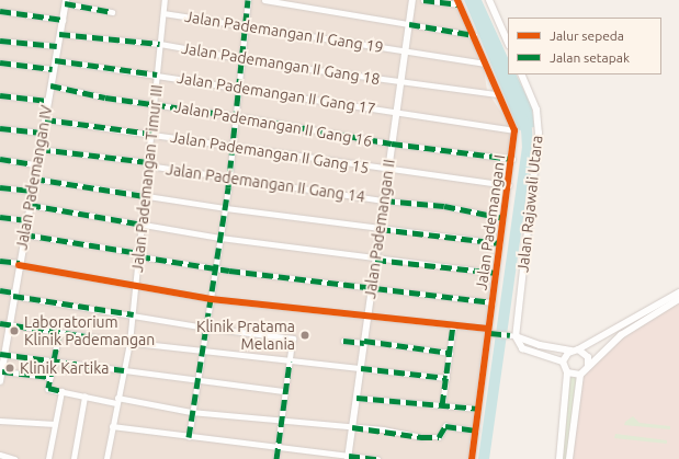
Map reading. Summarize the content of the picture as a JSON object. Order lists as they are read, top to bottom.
{
  "streets": {
    "street": [
      "Jalan Pademangan II Gang 19",
      "Jalan Pademangan II Gang 18",
      "Jalan Pademangan II Gang 17",
      "Jalan Pademangan II Gang 16",
      "Jalan Pademangan II Gang 15",
      "Jalan Pademangan IV",
      "Jalan Pademangan Timur III",
      "Jalan Pademangan II Gang 14",
      "Jalan Rajawali Utara",
      "Jalan Pademangan I",
      "Jalan Pademangan II"
    ]
  },
  "crossings": [
    ["Jalan Pademangan II Gang 19", "Jalan Pademangan Timur III"],
    ["Jalan Pademangan II Gang 19", "Jalan Pademangan II"],
    ["Jalan Pademangan II Gang 18", "Jalan Pademangan IV"],
    ["Jalan Pademangan II Gang 18", "Jalan Pademangan Timur III"],
    ["Jalan Pademangan II Gang 18", "Jalan Pademangan II"],
    ["Jalan Pademangan II Gang 17", "Jalan Pademangan Timur III"],
    ["Jalan Pademangan II Gang 17", "Jalan Pademangan I"],
    ["Jalan Pademangan II Gang 17", "Jalan Pademangan II"],
    ["Jalan Pademangan II Gang 16", "Jalan Pademangan IV"],
    ["Jalan Pademangan II Gang 16", "Jalan Pademangan Timur III"],
    ["Jalan Pademangan II Gang 16", "Jalan Pademangan I"],
    ["Jalan Pademangan II Gang 16", "Jalan Pademangan II"],
    ["Jalan Pademangan II Gang 15", "Jalan Pademangan IV"],
    ["Jalan Pademangan II Gang 15", "Jalan Pademangan Timur III"],
    ["Jalan Pademangan II Gang 15", "Jalan Pademangan I"],
    ["Jalan Pademangan II Gang 15", "Jalan Pademangan II"],
    ["Jalan Pademangan IV", "Jalan Pademangan II Gang 14"],
    ["Jalan Pademangan Timur III", "Jalan Pademangan II Gang 14"],
    ["Jalan Pademangan II Gang 14", "Jalan Pademangan I"],
    ["Jalan Pademangan II Gang 14", "Jalan Pademangan II"]
  ],
  "places": ["Laboratorium Klinik Pademangan", "Klinik Pratama Melania", "Klinik Kartika"],
  "legend": ["Jalur sepeda", "Jalan setapak"]
}
